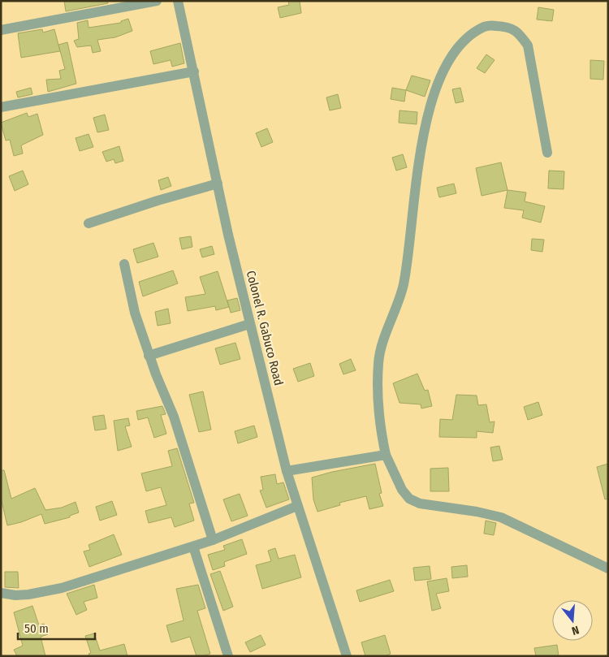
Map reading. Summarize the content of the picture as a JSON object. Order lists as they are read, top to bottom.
{
  "streets": {
    "street": ["Colonel R. Gabuco Road"]
  },
  "scale_bar": "50 m",
  "north": "bottom"
}
